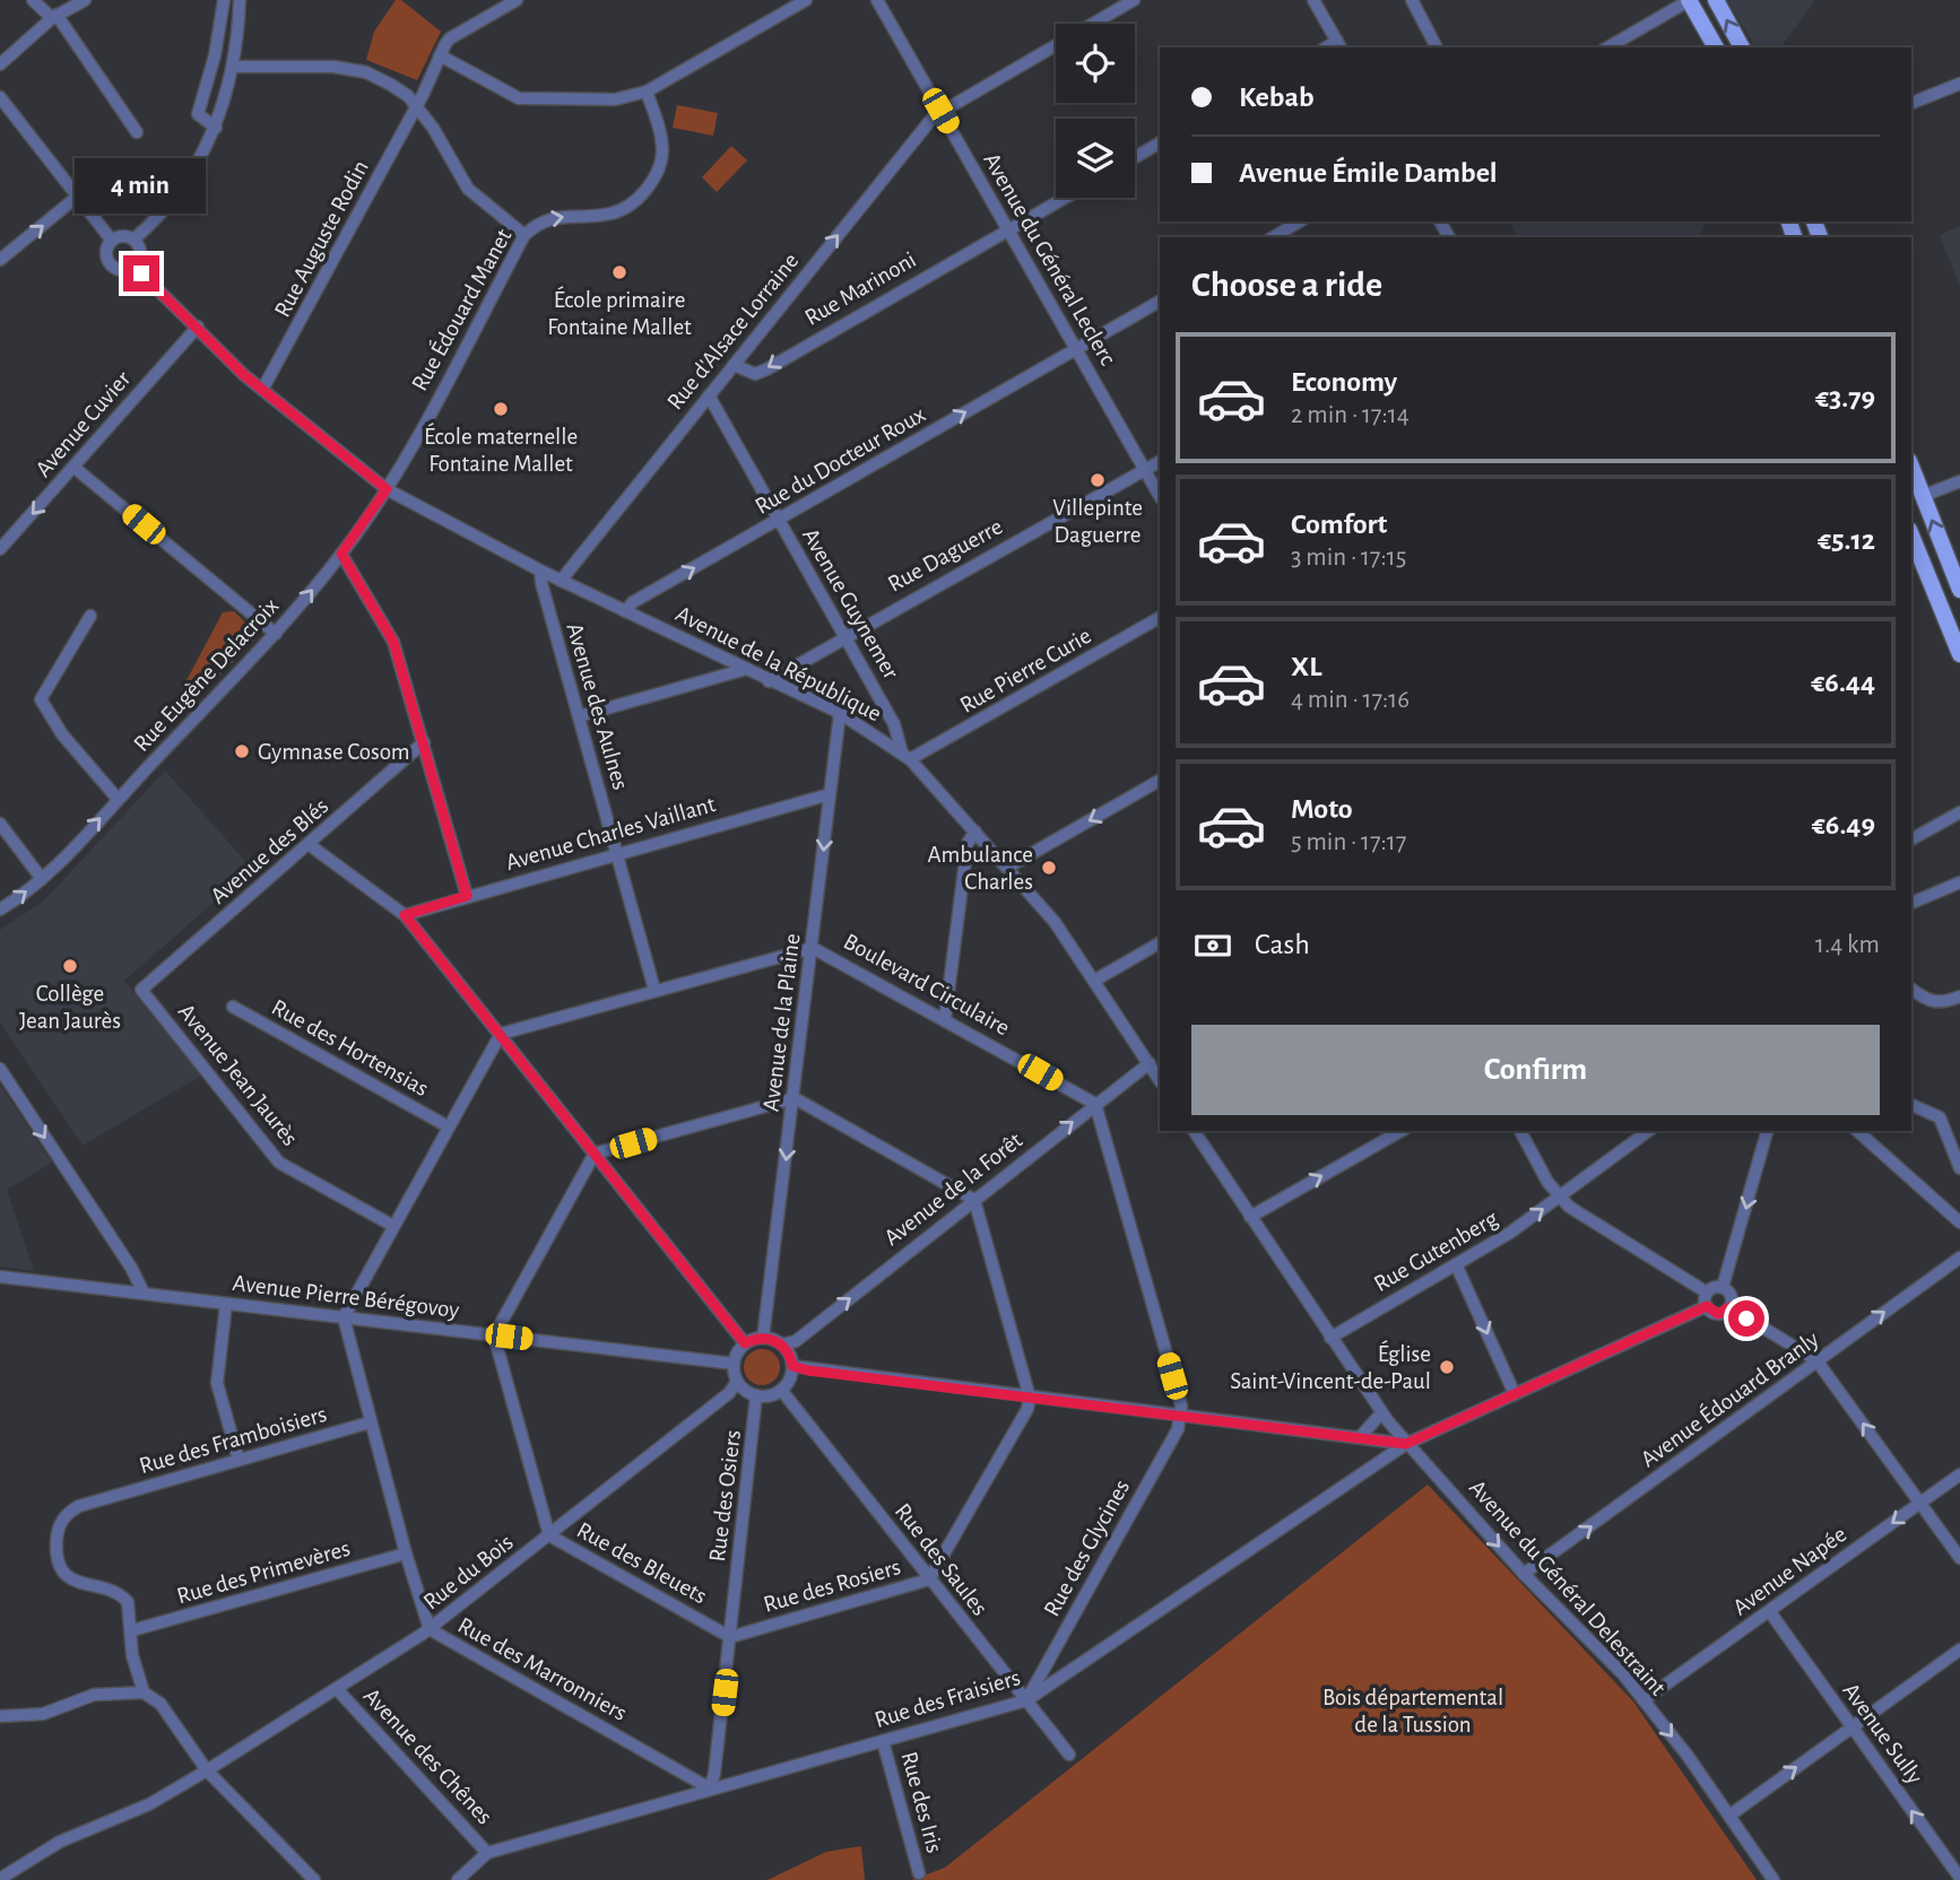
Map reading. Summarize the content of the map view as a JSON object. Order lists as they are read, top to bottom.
{
  "streets": {
    "street": [
      "Rue Auguste Rodin",
      "Avenue du Général Leclerc",
      "Rue Marinoni",
      "Rue Édouard Manet",
      "Rue d'Alsace Lorraine",
      "Avenue Cuvier",
      "Rue du Docteur Roux",
      "Rue Daguerre",
      "Avenue Guynemer",
      "Avenue de la République",
      "Rue Pierre Curie",
      "Rue Eugène Delacroix",
      "Avenue des Aulnes",
      "Avenue Charles Vaillant",
      "Avenue des Blés",
      "Boulevard Circulaire",
      "Avenue de la Plaine",
      "Rue des Hortensias",
      "Avenue Jean Jaurès",
      "Avenue de la Forêt",
      "Rue Gutenberg",
      "Avenue Pierre Bérégovoy",
      "Avenue Édouard Branly",
      "Rue des Framboisiers",
      "Rue des Osiers",
      "Rue des Glycines",
      "Rue des Saules",
      "Rue des Bleuets",
      "Avenue Napée",
      "Rue des Primevères",
      "Rue du Bois",
      "Rue des Rosiers",
      "Avenue du Général Delestraint",
      "Rue des Marronniers",
      "Rue des Fraisiers",
      "Avenue Sully",
      "Avenue des Chênes",
      "Rue des Iris"
    ]
  },
  "crossings": [
    ["Rue Auguste Rodin", "Avenue de la République"],
    ["Avenue du Général Leclerc", "Rue Marinoni"],
    ["Avenue du Général Leclerc", "Rue d'Alsace Lorraine"],
    ["Avenue du Général Leclerc", "Rue du Docteur Roux"],
    ["Avenue du Général Leclerc", "Rue Daguerre"],
    ["Rue Marinoni", "Rue d'Alsace Lorraine"],
    ["Rue Édouard Manet", "Avenue de la République"],
    ["Rue Édouard Manet", "Rue Eugène Delacroix"],
    ["Rue d'Alsace Lorraine", "Avenue Guynemer"],
    ["Rue d'Alsace Lorraine", "Avenue de la République"],
    ["Avenue Cuvier", "Avenue de la République"],
    ["Rue du Docteur Roux", "Avenue Guynemer"],
    ["Rue du Docteur Roux", "Avenue de la République"],
    ["Rue Daguerre", "Avenue Guynemer"],
    ["Rue Daguerre", "Avenue de la République"],
    ["Avenue Guynemer", "Avenue de la République"],
    ["Avenue Guynemer", "Rue Pierre Curie"],
    ["Avenue de la République", "Rue Pierre Curie"],
    ["Avenue de la République", "Rue Eugène Delacroix"],
    ["Avenue de la République", "Avenue des Aulnes"],
    ["Avenue de la République", "Avenue de la Plaine"],
    ["Avenue de la République", "Avenue de la Forêt"],
    ["Avenue des Aulnes", "Avenue Charles Vaillant"],
    ["Avenue des Aulnes", "Boulevard Circulaire"],
    ["Avenue Charles Vaillant", "Avenue de la Plaine"],
    ["Avenue des Blés", "Avenue Jean Jaurès"],
    ["Boulevard Circulaire", "Avenue de la Plaine"],
    ["Boulevard Circulaire", "Avenue de la Forêt"],
    ["Avenue de la Plaine", "Avenue de la Forêt"],
    ["Avenue de la Plaine", "Avenue Pierre Bérégovoy"],
    ["Avenue de la Plaine", "Rue des Osiers"],
    ["Avenue de la Plaine", "Rue des Saules"],
    ["Avenue de la Plaine", "Rue du Bois"],
    ["Avenue de la Forêt", "Avenue Pierre Bérégovoy"],
    ["Avenue de la Forêt", "Rue des Osiers"],
    ["Avenue de la Forêt", "Rue des Saules"],
    ["Avenue de la Forêt", "Rue du Bois"],
    ["Avenue Pierre Bérégovoy", "Rue des Osiers"],
    ["Avenue Pierre Bérégovoy", "Rue des Saules"],
    ["Avenue Pierre Bérégovoy", "Rue des Bleuets"],
    ["Avenue Pierre Bérégovoy", "Rue du Bois"],
    ["Avenue Pierre Bérégovoy", "Rue des Marronniers"],
    ["Avenue Édouard Branly", "Avenue du Général Delestraint"],
    ["Rue des Framboisiers", "Rue des Primevères"],
    ["Rue des Framboisiers", "Rue des Marronniers"],
    ["Rue des Osiers", "Rue des Saules"],
    ["Rue des Osiers", "Rue des Bleuets"],
    ["Rue des Osiers", "Rue du Bois"],
    ["Rue des Osiers", "Rue des Rosiers"],
    ["Rue des Osiers", "Rue des Marronniers"],
    ["Rue des Osiers", "Rue des Fraisiers"],
    ["Rue des Glycines", "Rue des Saules"],
    ["Rue des Glycines", "Rue des Fraisiers"],
    ["Rue des Saules", "Rue du Bois"],
    ["Rue des Saules", "Rue des Rosiers"],
    ["Rue des Saules", "Rue des Fraisiers"],
    ["Rue des Bleuets", "Rue du Bois"],
    ["Rue des Bleuets", "Rue des Rosiers"],
    ["Avenue Napée", "Avenue du Général Delestraint"],
    ["Avenue Napée", "Avenue Sully"],
    ["Rue des Primevères", "Rue des Marronniers"],
    ["Rue du Bois", "Rue des Marronniers"],
    ["Rue du Bois", "Avenue des Chênes"],
    ["Avenue du Général Delestraint", "Rue des Fraisiers"],
    ["Rue des Marronniers", "Rue des Fraisiers"],
    ["Rue des Fraisiers", "Avenue des Chênes"],
    ["Rue des Fraisiers", "Rue des Iris"]
  ],
  "one_way": [
    "Rue Marinoni",
    "Rue d'Alsace Lorraine",
    "Avenue Cuvier",
    "Rue du Docteur Roux",
    "Rue Eugène Delacroix",
    "Avenue de la Plaine",
    "Avenue de la Forêt",
    "Avenue Édouard Branly",
    "Avenue Napée",
    "Avenue du Général Delestraint",
    "Avenue Sully"
  ],
  "parks": ["Bois départemental de la Tussion"],
  "places": [
    "École primaire Fontaine Mallet",
    "École maternelle Fontaine Mallet",
    "Villepinte Daguerre",
    "Gymnase Cosom",
    "Ambulance Charles",
    "Collège Jean Jaurès",
    "Église Saint-Vincent-de-Paul"
  ],
  "page": {
    "banner": ["Kebab", "Avenue Émile Dambel"],
    "bubble": "4 min",
    "heading": "Choose a ride",
    "list": [
      {
        "name": "Economy",
        "note": "2 min · 17:14",
        "value": "€3.79"
      },
      {
        "name": "Comfort",
        "note": "3 min · 17:15",
        "value": "€5.12"
      },
      {
        "name": "XL",
        "note": "4 min · 17:16",
        "value": "€6.44"
      },
      {
        "name": "Moto",
        "note": "5 min · 17:17",
        "value": "€6.49"
      }
    ],
    "pay": ["Cash", "1.4 km"],
    "buttons": "Confirm"
  }
}
